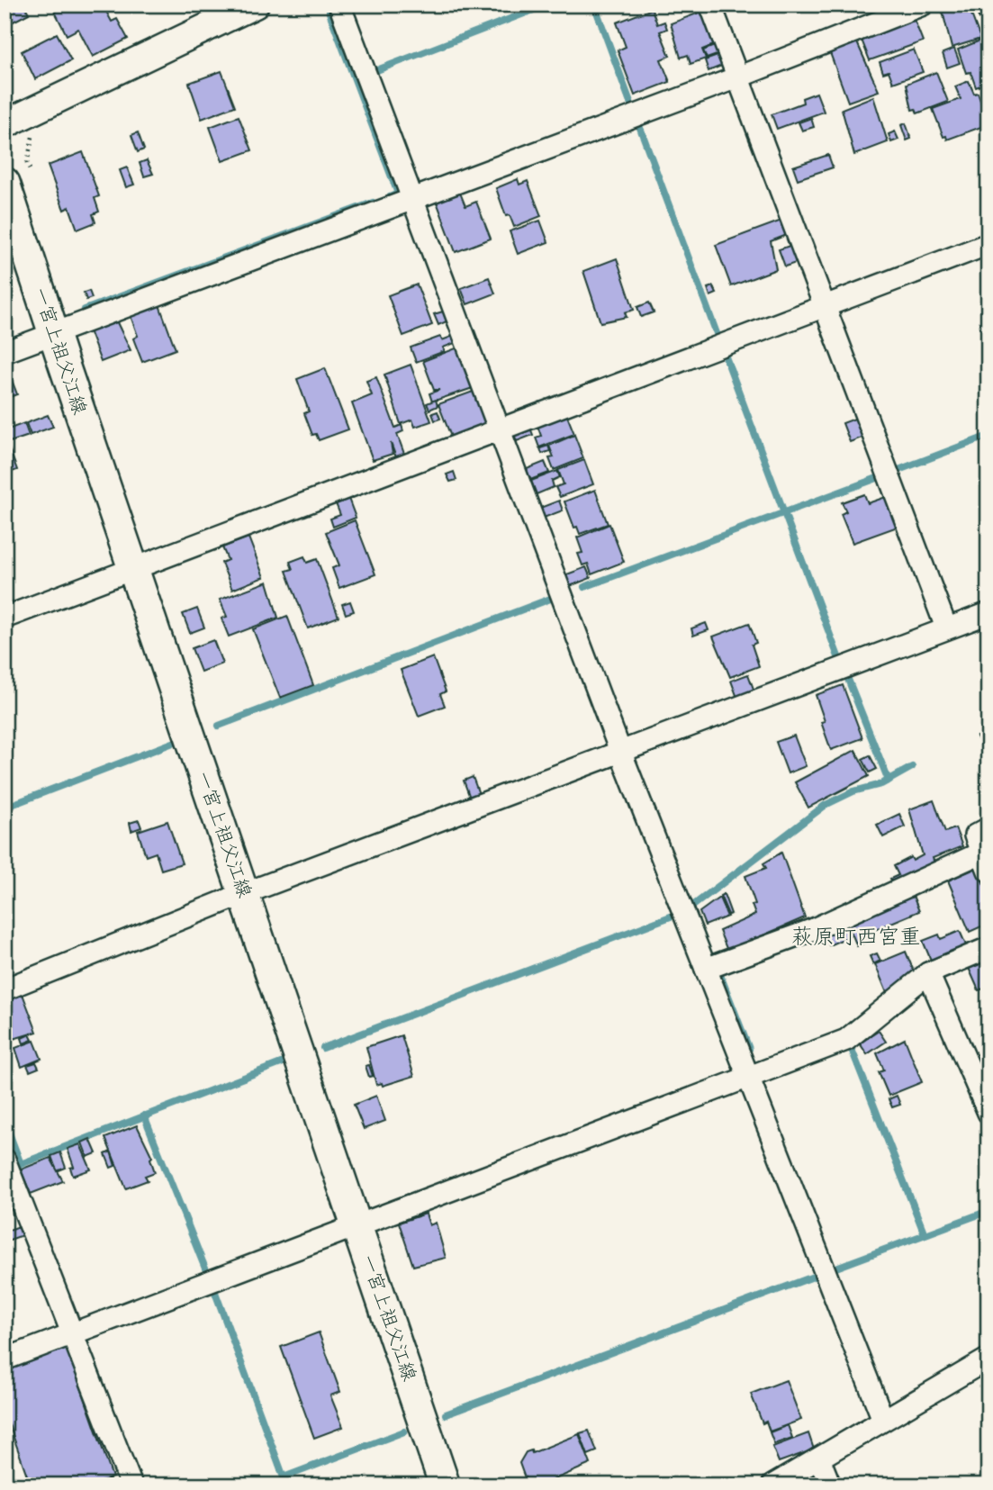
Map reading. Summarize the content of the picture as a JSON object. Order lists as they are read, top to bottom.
{
  "streets": {
    "main road": ["一宮上祖父江線"]
  },
  "districts": ["萩原町西宮重"]
}
